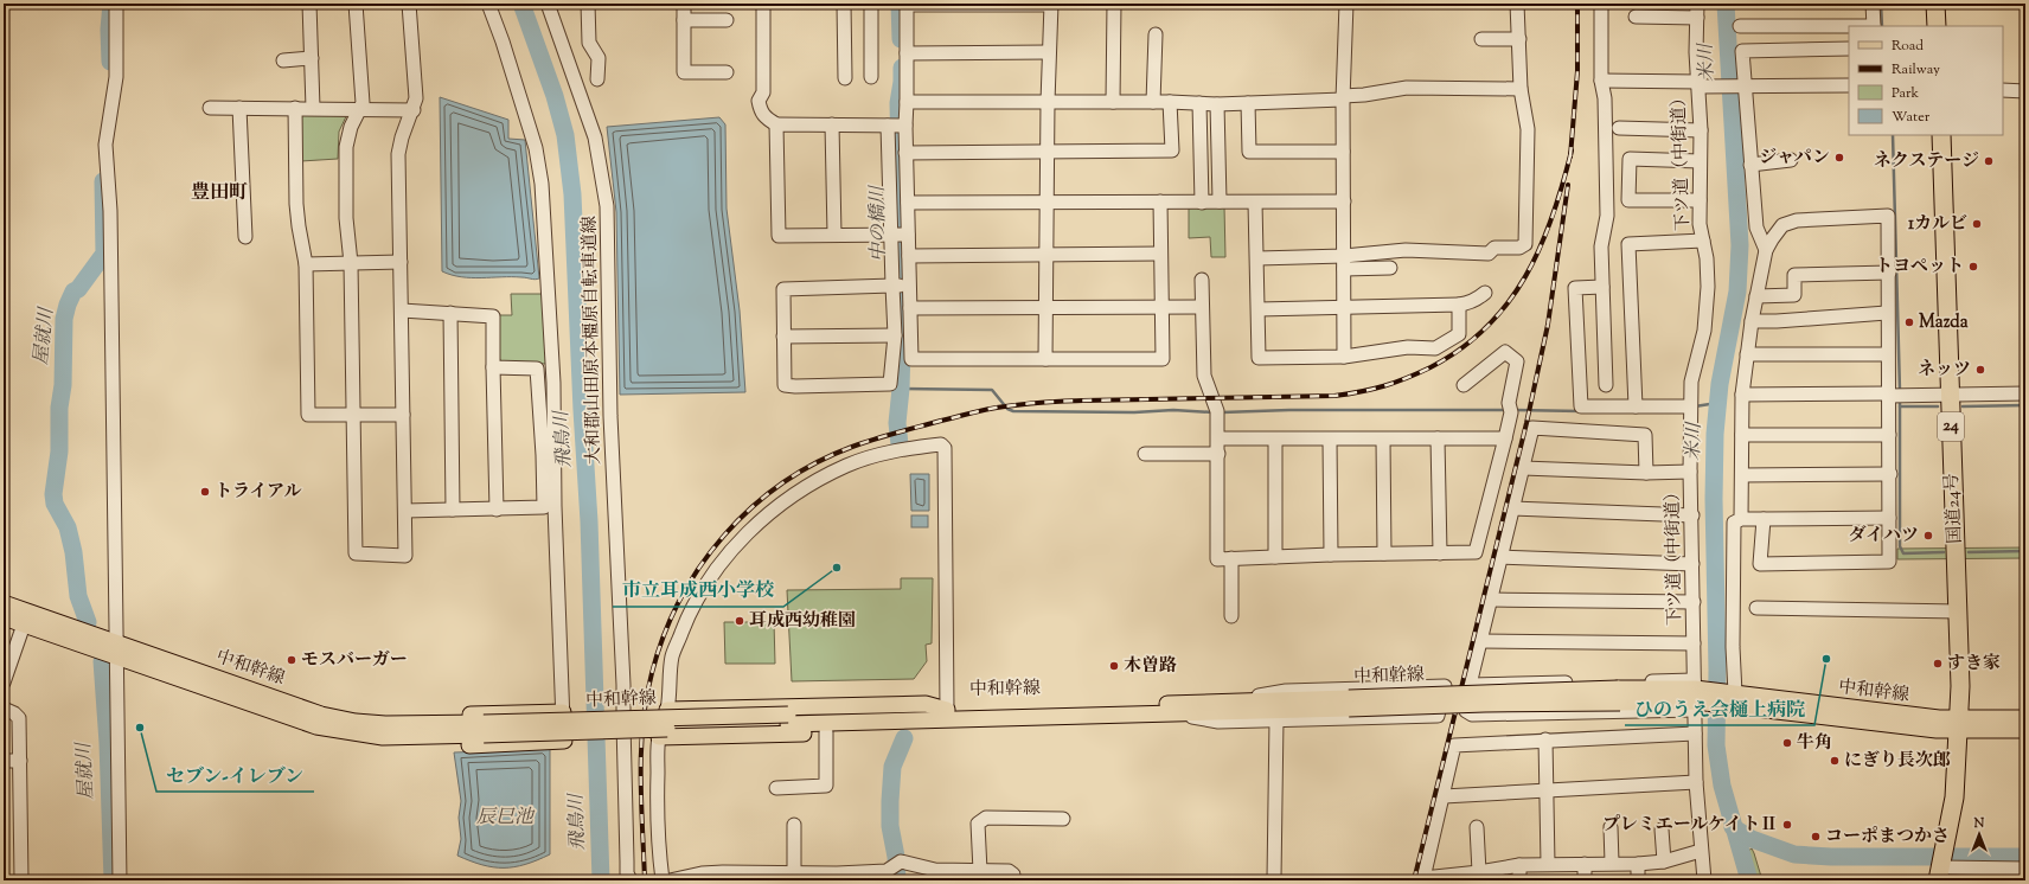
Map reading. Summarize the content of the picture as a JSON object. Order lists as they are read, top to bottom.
{
  "streets": {
    "highway": ["24", "国道24号"],
    "main road": ["中和幹線"],
    "street": ["下ツ道（中街道）", "大和郡山田原本橿原自転車道線"]
  },
  "crossings": [
    ["下ツ道（中街道）", "中和幹線"],
    ["国道24号", "中和幹線"]
  ],
  "districts": ["豊田町"],
  "water": [
    "米川",
    "中の橋川",
    "屋就川",
    "飛鳥川",
    "辰巳池"
  ],
  "places": [
    "ジャパン",
    "ネクステージ",
    "1カルビ",
    "トヨペット",
    "Mazda",
    "ネッツ",
    "トライアル",
    "ダイハツ",
    "市立耳成西小学校",
    "耳成西幼稚園",
    "ひのうえ会樋上病院",
    "モスバーガー",
    "すき家",
    "木曽路",
    "セブン-イレブン",
    "牛角",
    "にぎり長次郎",
    "プレミエールケイトⅡ",
    "コーポまつかさ"
  ],
  "legend": [
    "Road",
    "Railway",
    "Park",
    "Water"
  ],
  "north": "top"
}
